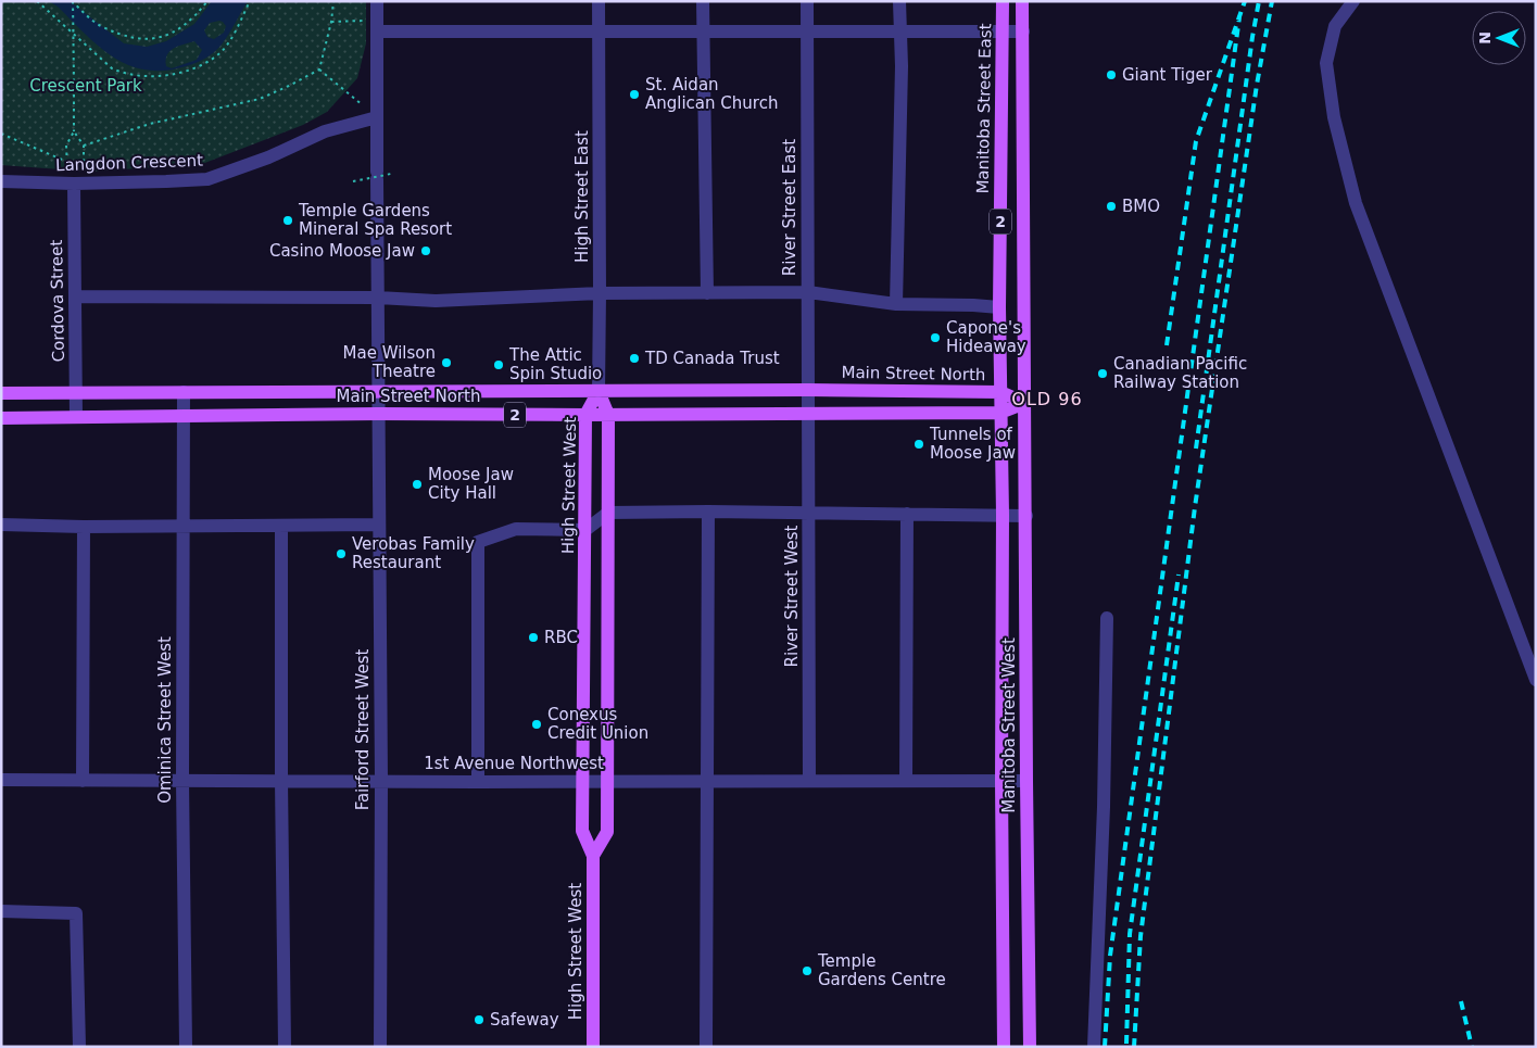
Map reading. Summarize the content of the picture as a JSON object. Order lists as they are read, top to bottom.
{
  "streets": {
    "main road": [
      "Manitoba Street East",
      "2",
      "Main Street North",
      "High Street West",
      "Manitoba Street West"
    ],
    "street": [
      "Langdon Crescent",
      "High Street East",
      "River Street East",
      "Cordova Street",
      "River Street West",
      "Ominica Street West",
      "Fairford Street West",
      "1st Avenue Northwest"
    ]
  },
  "crossings": [
    ["Manitoba Street East", "Main Street North"],
    ["Manitoba Street East", "Manitoba Street West"],
    ["Langdon Crescent", "Cordova Street"],
    ["Langdon Crescent", "Fairford Street West"],
    ["High Street East", "Main Street North"],
    ["High Street East", "High Street West"],
    ["River Street East", "Main Street North"],
    ["River Street East", "River Street West"],
    ["Cordova Street", "Main Street North"],
    ["Main Street North", "High Street West"],
    ["Main Street North", "River Street West"],
    ["Main Street North", "Ominica Street West"],
    ["Main Street North", "Manitoba Street West"],
    ["Main Street North", "Fairford Street West"],
    ["High Street West", "1st Avenue Northwest"],
    ["River Street West", "1st Avenue Northwest"],
    ["Ominica Street West", "1st Avenue Northwest"],
    ["Manitoba Street West", "1st Avenue Northwest"],
    ["Fairford Street West", "1st Avenue Northwest"]
  ],
  "districts": ["OLD 96"],
  "parks": ["Crescent Park"],
  "places": [
    "Giant Tiger",
    "St. Aidan Anglican Church",
    "BMO",
    "Temple Gardens Mineral Spa Resort",
    "Casino Moose Jaw",
    "Capone's Hideaway",
    "TD Canada Trust",
    "Mae Wilson Theatre",
    "The Attic Spin Studio",
    "Canadian Pacific Railway Station",
    "Tunnels of Moose Jaw",
    "Moose Jaw City Hall",
    "Verobas Family Restaurant",
    "RBC",
    "Conexus Credit Union",
    "Temple Gardens Centre",
    "Safeway"
  ],
  "north": "left"
}
